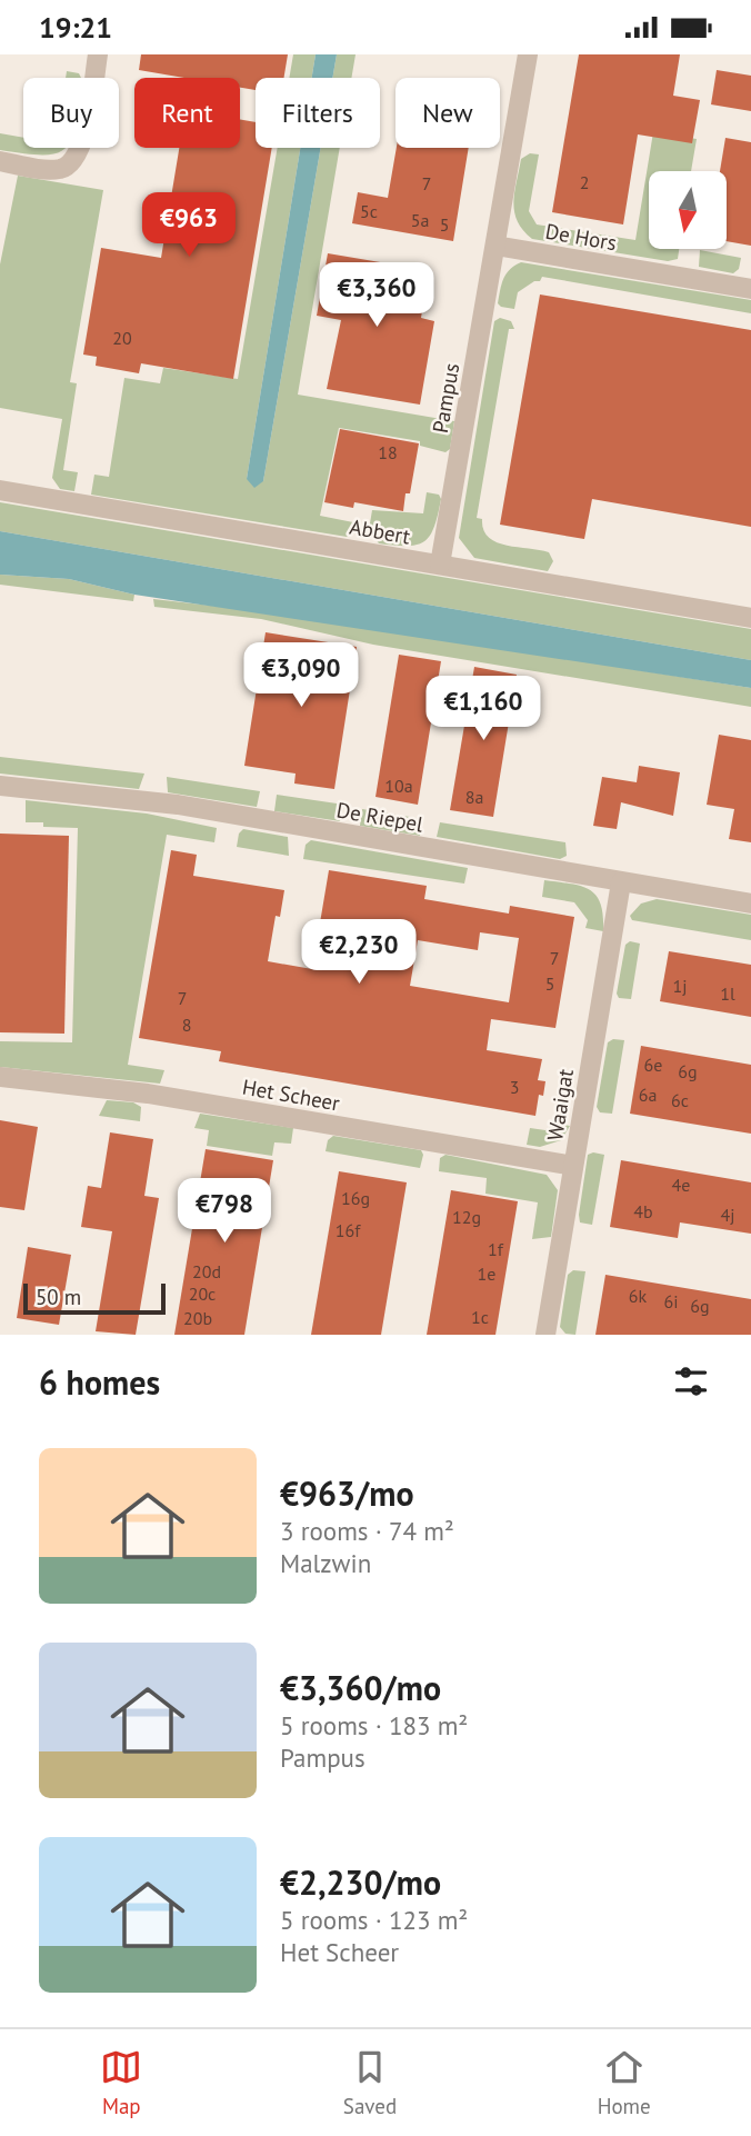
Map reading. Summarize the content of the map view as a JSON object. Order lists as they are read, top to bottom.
{
  "streets": {
    "street": [
      "De Hors",
      "Pampus",
      "Abbert",
      "De Riepel",
      "Het Scheer",
      "Waaigat"
    ]
  },
  "crossings": [
    ["De Hors", "Pampus"],
    ["Pampus", "Abbert"],
    ["De Riepel", "Waaigat"],
    ["Het Scheer", "Waaigat"]
  ],
  "house_numbers": [
    "2",
    "7",
    "5c",
    "5a",
    "5",
    "20",
    "18",
    "10a",
    "8a",
    "7",
    "5",
    "1j",
    "1l",
    "7",
    "8",
    "6e",
    "6g",
    "3",
    "6a",
    "6c",
    "4e",
    "16g",
    "4b",
    "4j",
    "12g",
    "16f",
    "1f",
    "20d",
    "1e",
    "20c",
    "6k",
    "6i",
    "6g",
    "1c",
    "20b"
  ],
  "scale_bar": "50 m",
  "north": "bottom",
  "page": {
    "status": "19:21",
    "chip": [
      "Buy",
      "Rent",
      "Filters",
      "New"
    ],
    "price": [
      "€963",
      "€3,360",
      "€3,090",
      "€1,160",
      "€2,230",
      "€798"
    ],
    "scale": "50 m",
    "heading": "6 homes",
    "list": [
      {
        "name": "€963/mo",
        "note": "3 rooms · 74 m² · Malzwin"
      },
      {
        "name": "€3,360/mo",
        "note": "5 rooms · 183 m² · Pampus"
      },
      {
        "name": "€2,230/mo",
        "note": "5 rooms · 123 m² · Het Scheer"
      }
    ],
    "tabs": ["Map", "Saved", "Home"]
  }
}
